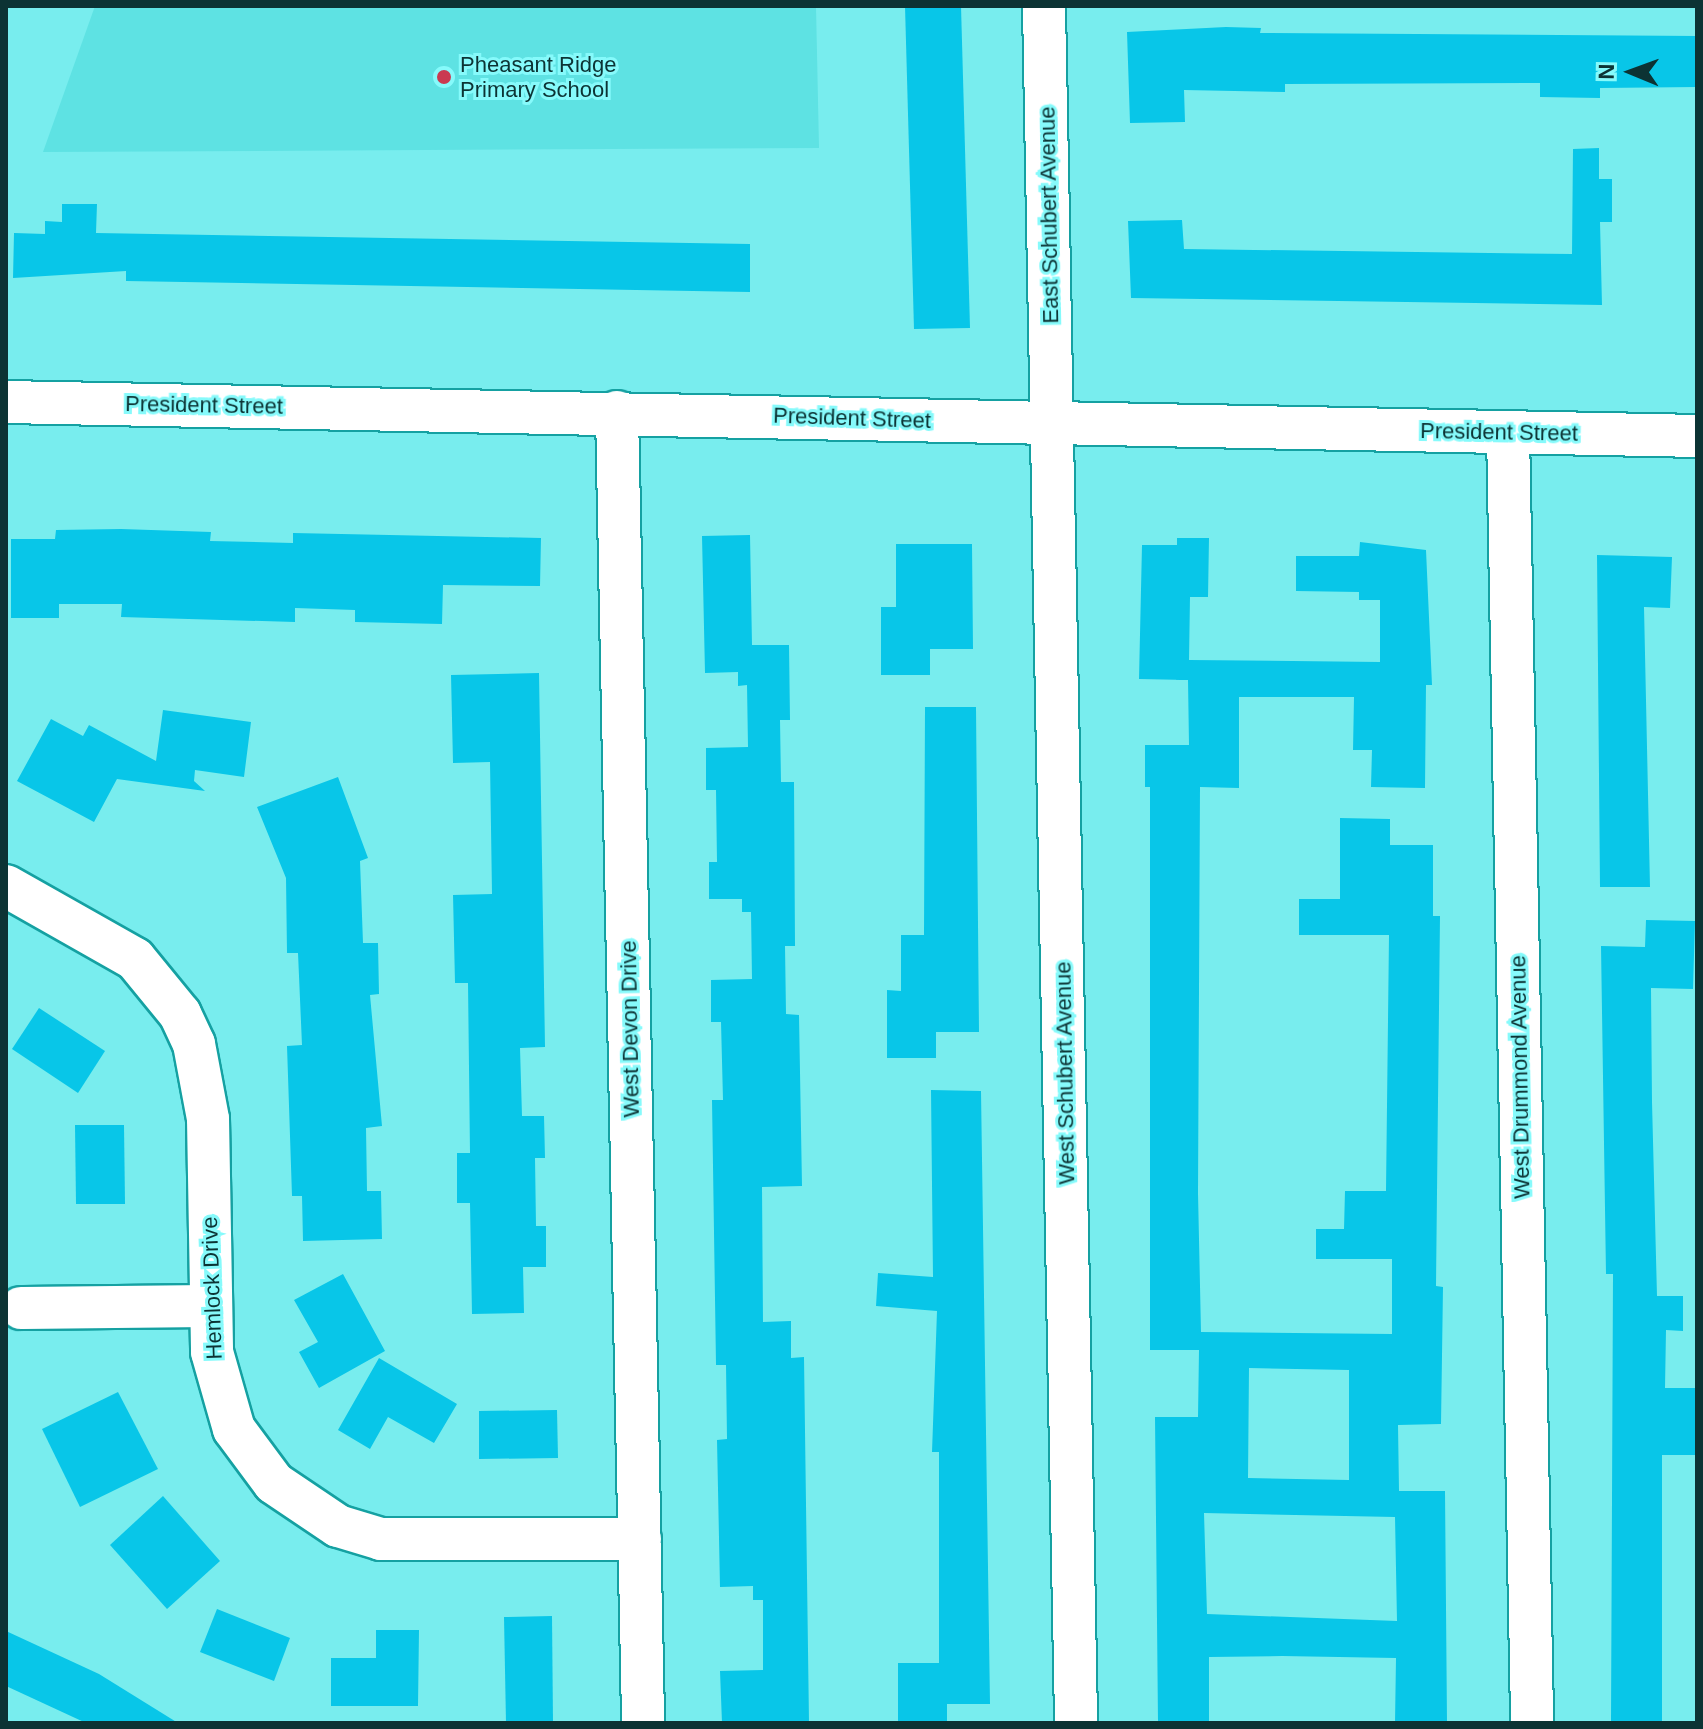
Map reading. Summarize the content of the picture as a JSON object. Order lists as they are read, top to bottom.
{
  "streets": {
    "street": [
      "East Schubert Avenue",
      "President Street",
      "West Devon Drive",
      "West Schubert Avenue",
      "West Drummond Avenue",
      "Hemlock Drive"
    ]
  },
  "crossings": [
    ["East Schubert Avenue", "President Street"],
    ["East Schubert Avenue", "West Schubert Avenue"],
    ["President Street", "West Devon Drive"],
    ["President Street", "West Schubert Avenue"],
    ["President Street", "West Drummond Avenue"],
    ["West Devon Drive", "Hemlock Drive"]
  ],
  "places": ["Pheasant Ridge Primary School"],
  "north": "left"
}
